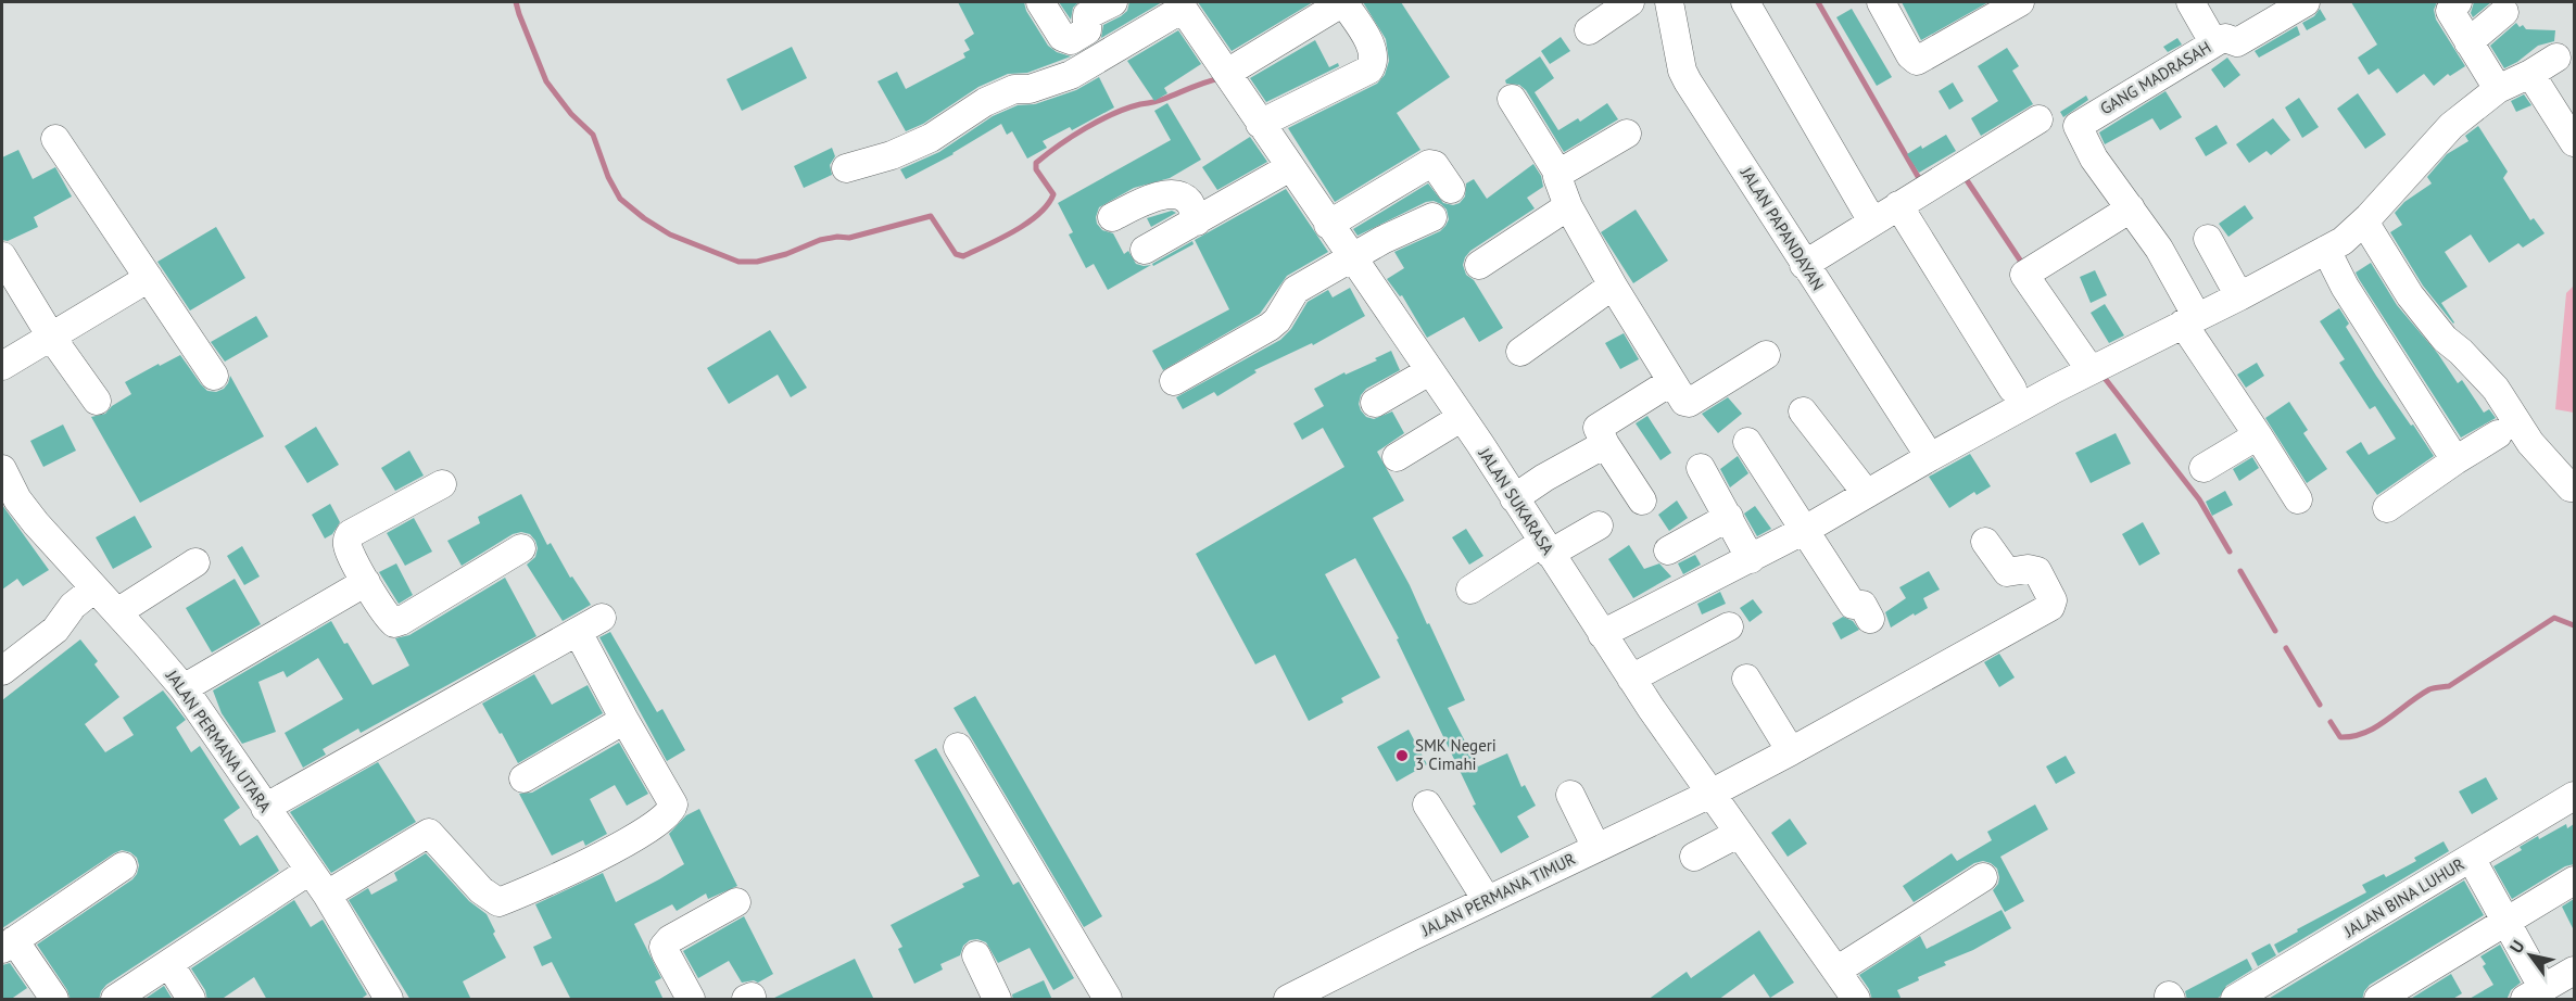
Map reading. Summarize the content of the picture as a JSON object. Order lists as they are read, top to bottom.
{
  "streets": {
    "street": [
      "GANG MADRASAH",
      "JALAN PAPANDAYAN",
      "JALAN SUKARASA",
      "JALAN PERMANA UTARA",
      "JALAN PERMANA TIMUR",
      "JALAN BINA LUHUR"
    ]
  },
  "crossings": [
    ["JALAN SUKARASA", "JALAN PERMANA TIMUR"]
  ],
  "places": ["SMK Negeri 3 Cimahi"],
  "north": "top left"
}
